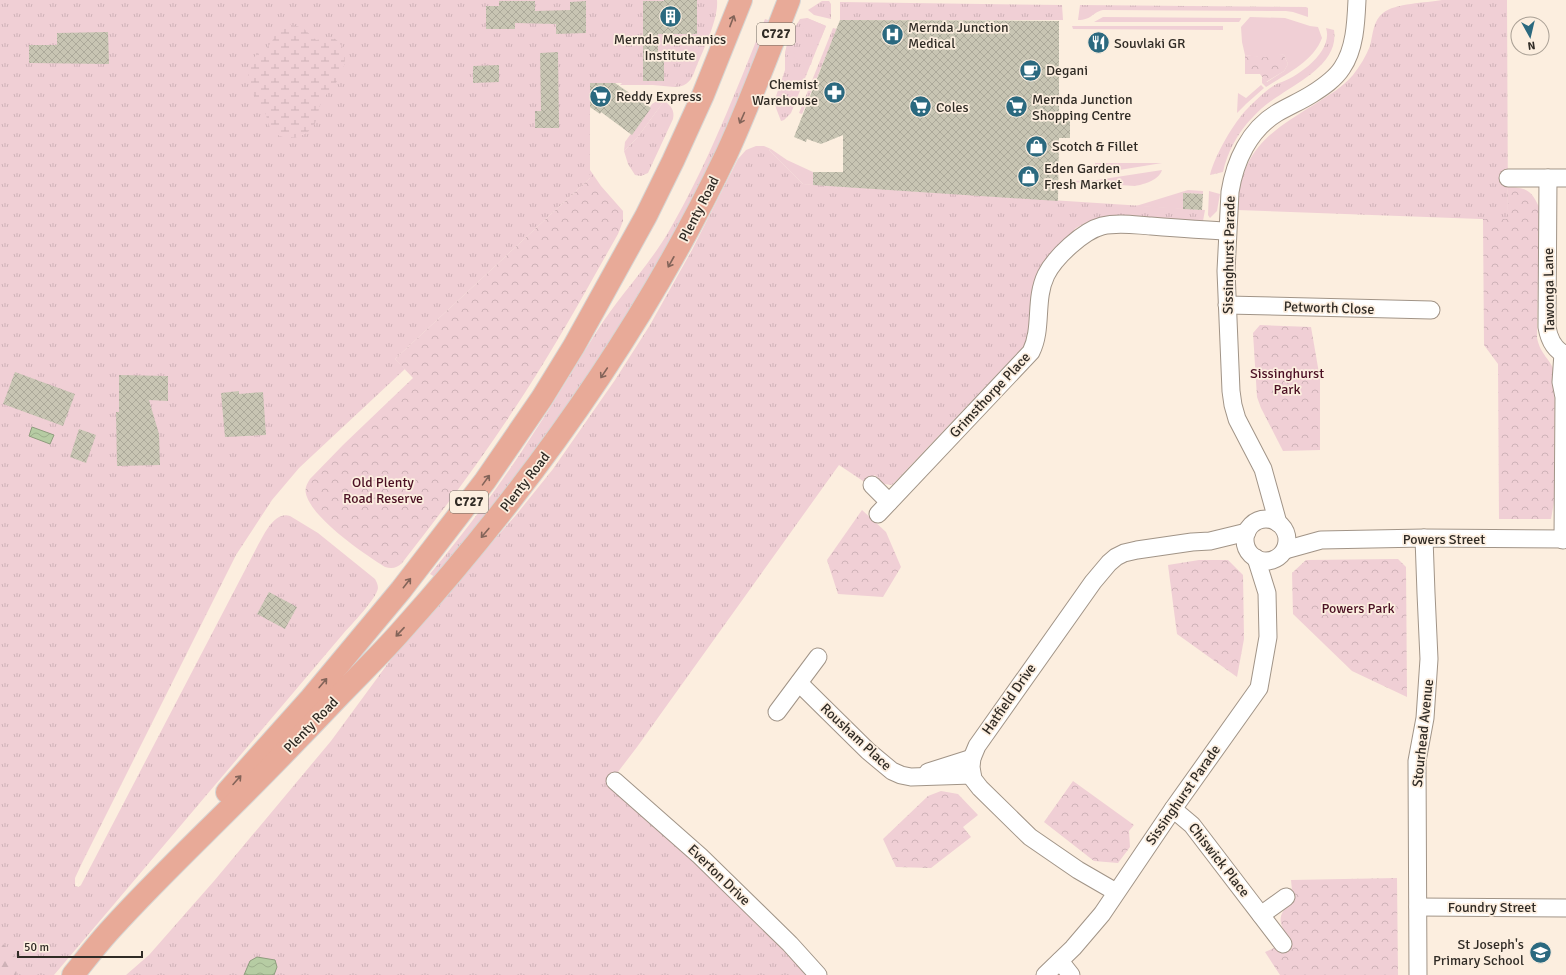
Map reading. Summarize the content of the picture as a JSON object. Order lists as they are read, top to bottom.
{
  "streets": {
    "main road": ["C727", "Plenty Road"],
    "street": [
      "Sissinghurst Parade",
      "Tawonga Lane",
      "Petworth Close",
      "Grimsthorpe Place",
      "Powers Street",
      "Hatfield Drive",
      "Stourhead Avenue",
      "Rousham Place",
      "Chiswick Place",
      "Everton Drive",
      "Foundry Street"
    ]
  },
  "crossings": [
    ["Sissinghurst Parade", "Petworth Close"],
    ["Sissinghurst Parade", "Grimsthorpe Place"],
    ["Sissinghurst Parade", "Powers Street"],
    ["Sissinghurst Parade", "Hatfield Drive"],
    ["Sissinghurst Parade", "Chiswick Place"],
    ["Tawonga Lane", "Powers Street"],
    ["Powers Street", "Hatfield Drive"],
    ["Powers Street", "Stourhead Avenue"],
    ["Hatfield Drive", "Rousham Place"],
    ["Stourhead Avenue", "Foundry Street"]
  ],
  "parks": ["Sissinghurst Park", "Old Plenty Road Reserve", "Powers Park"],
  "places": {
    "building": ["Mernda Mechanics Institute"],
    "hospital": ["Mernda Junction Medical"],
    "restaurant": ["Souvlaki GR"],
    "cafe": ["Degani"],
    "pharmacy": ["Chemist Warehouse"],
    "supermarket": ["Reddy Express", "Coles", "Mernda Junction Shopping Centre"],
    "shop": ["Scotch & Fillet", "Eden Garden Fresh Market"],
    "school or university": ["St Joseph's Primary School"]
  },
  "scale_bar": "50 m",
  "north": "bottom"
}
